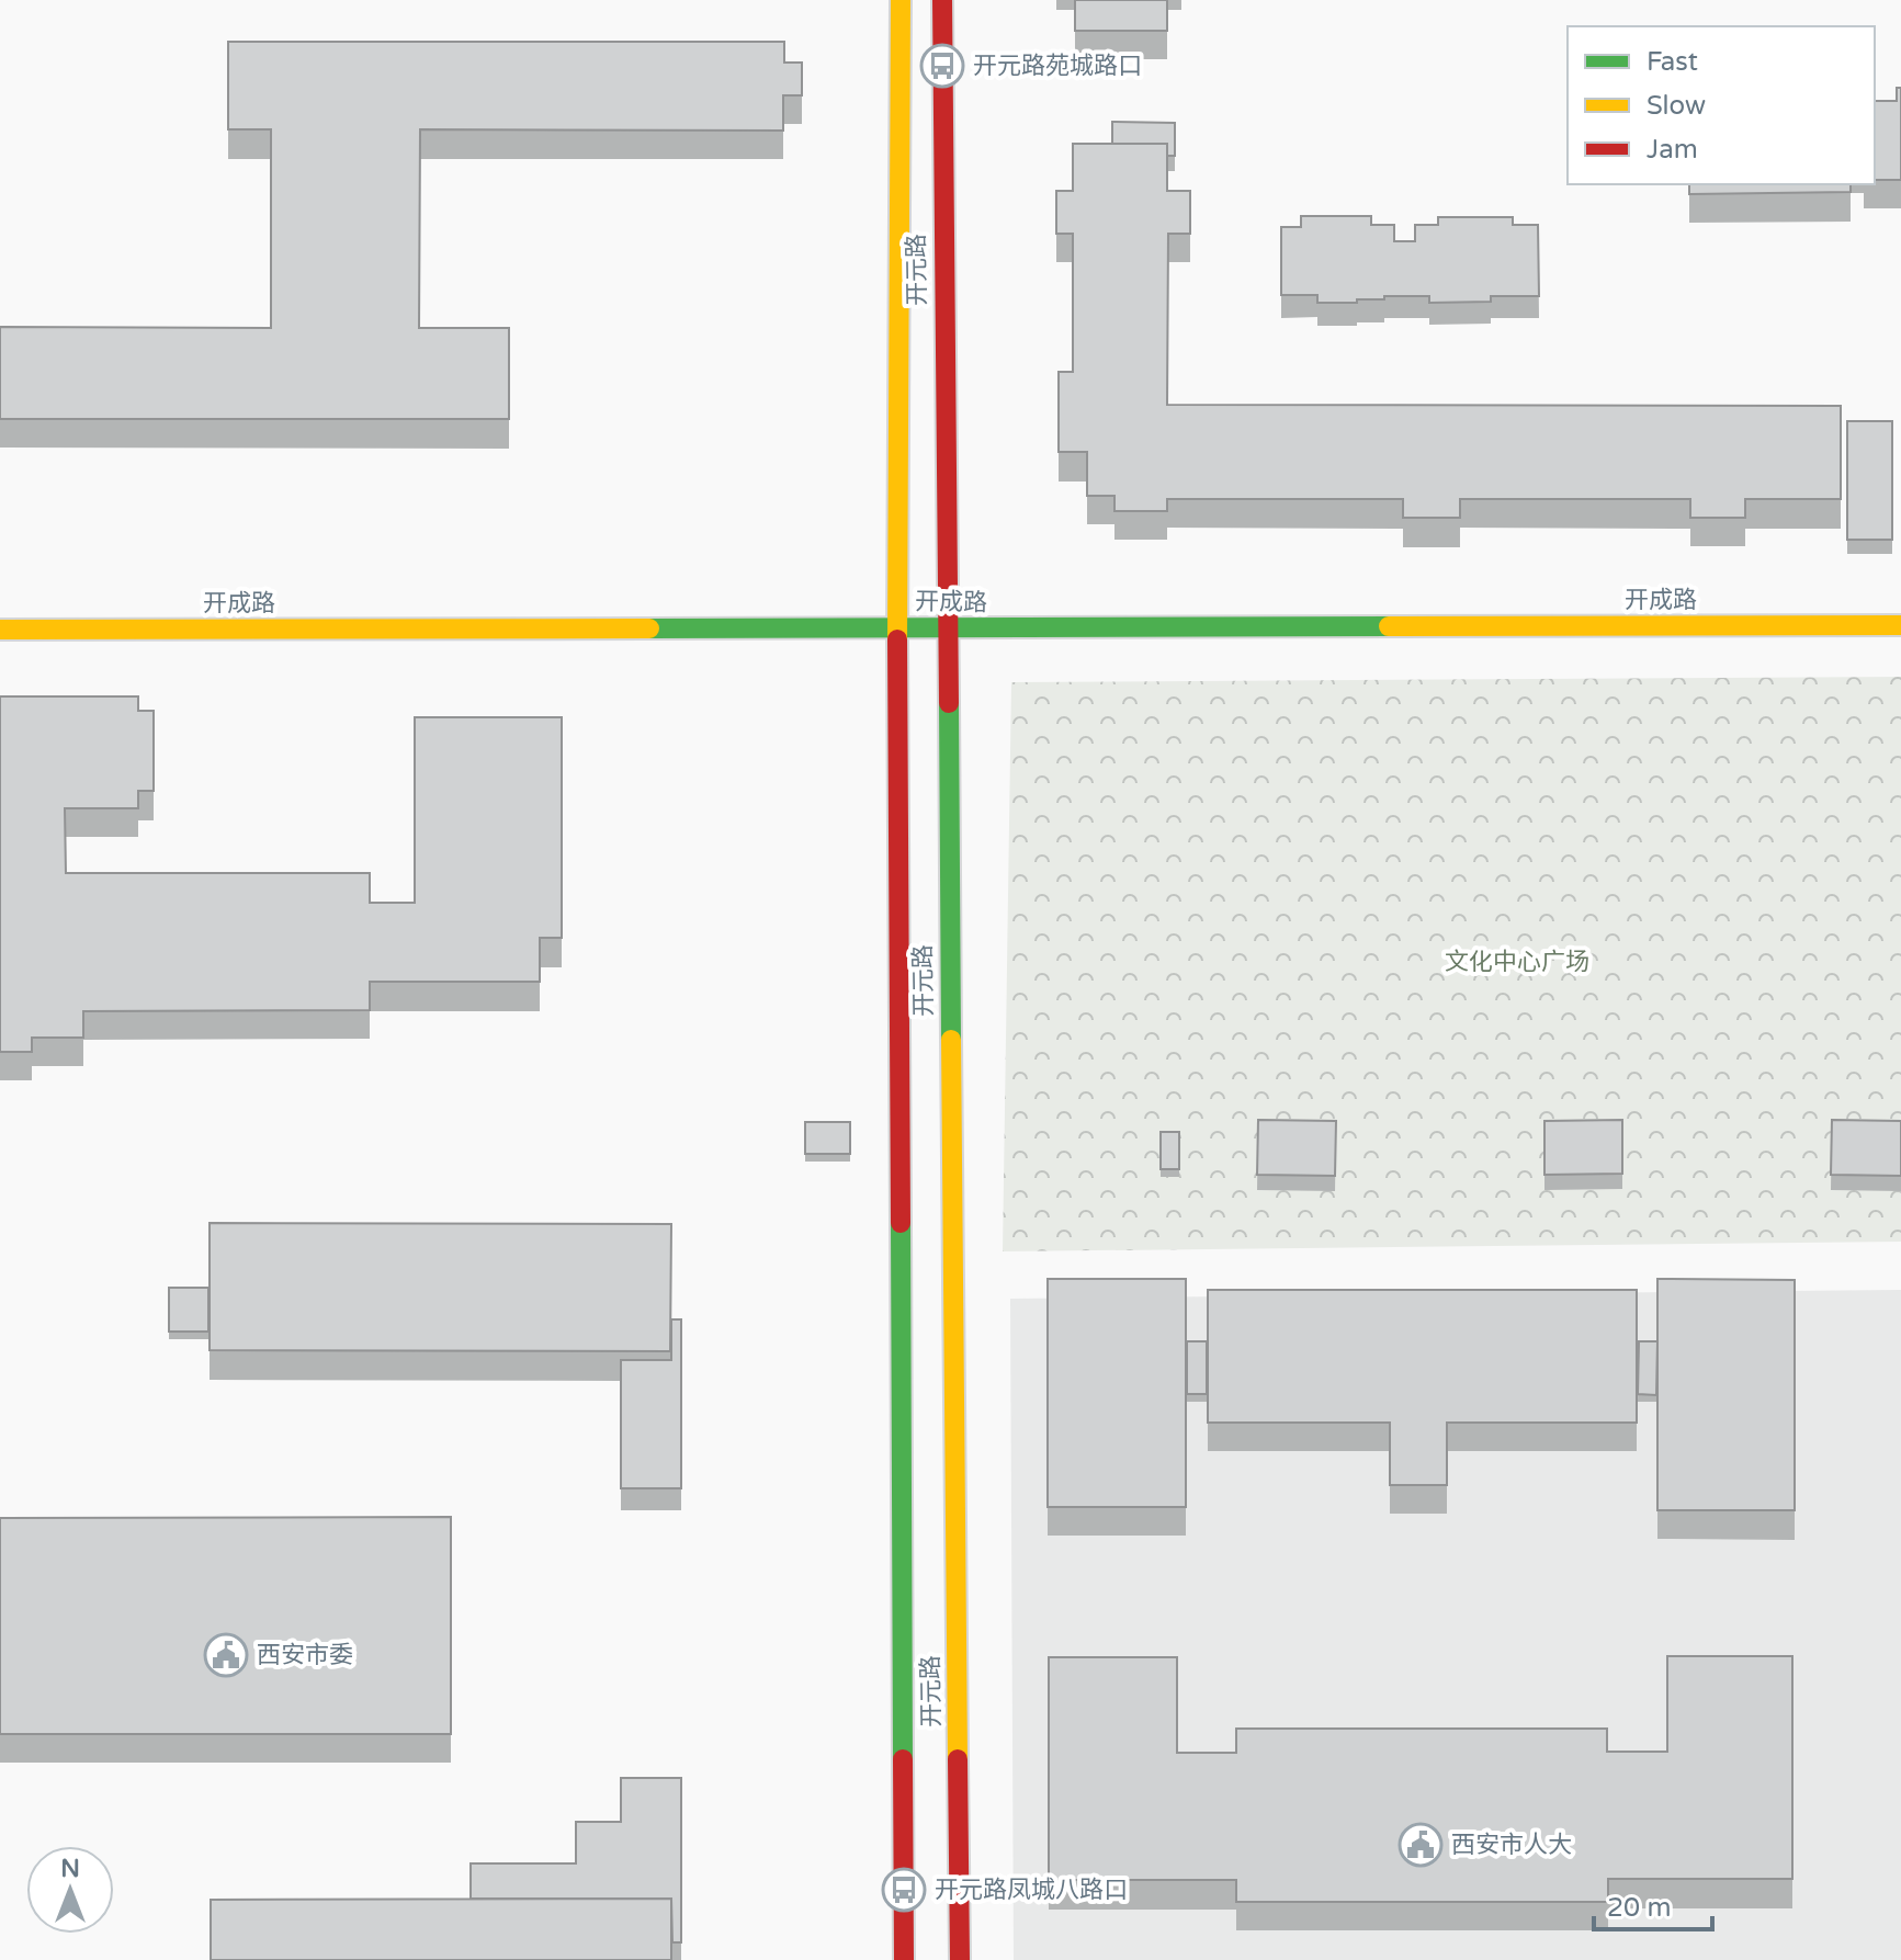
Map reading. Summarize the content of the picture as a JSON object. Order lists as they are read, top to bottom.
{
  "streets": {
    "street": ["开元路", "开成路"]
  },
  "crossings": [
    ["开元路", "开成路"]
  ],
  "parks": ["文化中心广场"],
  "places": {
    "bus stop": ["开元路苑城路口", "开元路凤城八路口"],
    "public building": ["西安市委", "西安市人大"]
  },
  "legend": ["Fast", "Slow", "Jam"],
  "scale_bar": "20 m",
  "north": "top"
}
